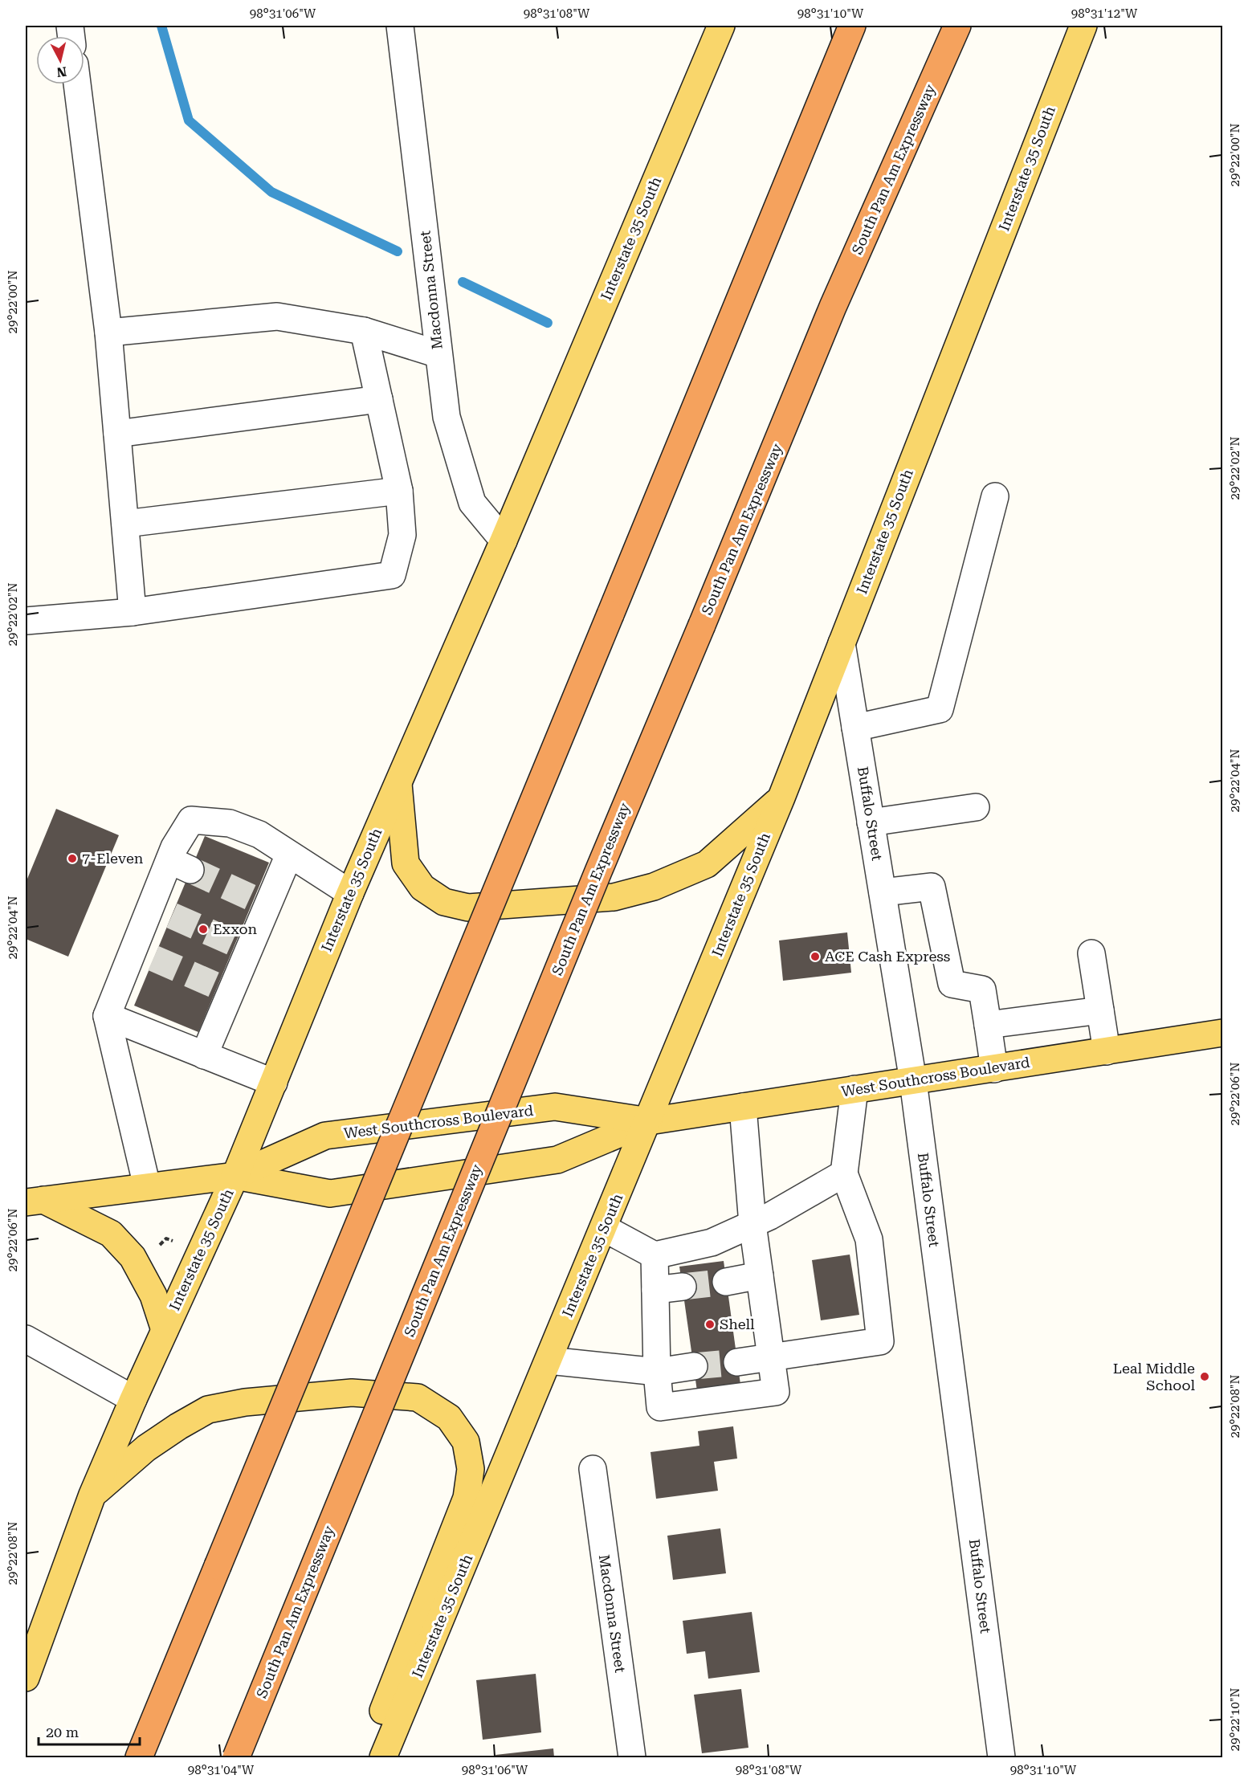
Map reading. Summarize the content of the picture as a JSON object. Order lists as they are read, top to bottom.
{
  "streets": {
    "highway": ["South Pan Am Expressway"],
    "main road": ["Interstate 35 South", "West Southcross Boulevard"],
    "street": ["Macdonna Street", "Buffalo Street"]
  },
  "crossings": [
    ["Interstate 35 South", "Macdonna Street"],
    ["Interstate 35 South", "Buffalo Street"],
    ["Interstate 35 South", "West Southcross Boulevard"],
    ["Buffalo Street", "West Southcross Boulevard"]
  ],
  "places": [
    "7-Eleven",
    "Exxon",
    "ACE Cash Express",
    "Shell",
    "Leal Middle School"
  ],
  "scale_bar": "20 m",
  "north": "bottom",
  "coordinates": [
    "98°31'06\"W",
    "98°31'08\"W",
    "98°31'10\"W",
    "98°31'12\"W",
    "29°22'00\"N",
    "29°22'02\"N",
    "29°22'04\"N",
    "29°22'06\"N",
    "29°22'08\"N",
    "29°22'10\"N",
    "98°31'04\"W"
  ]
}
